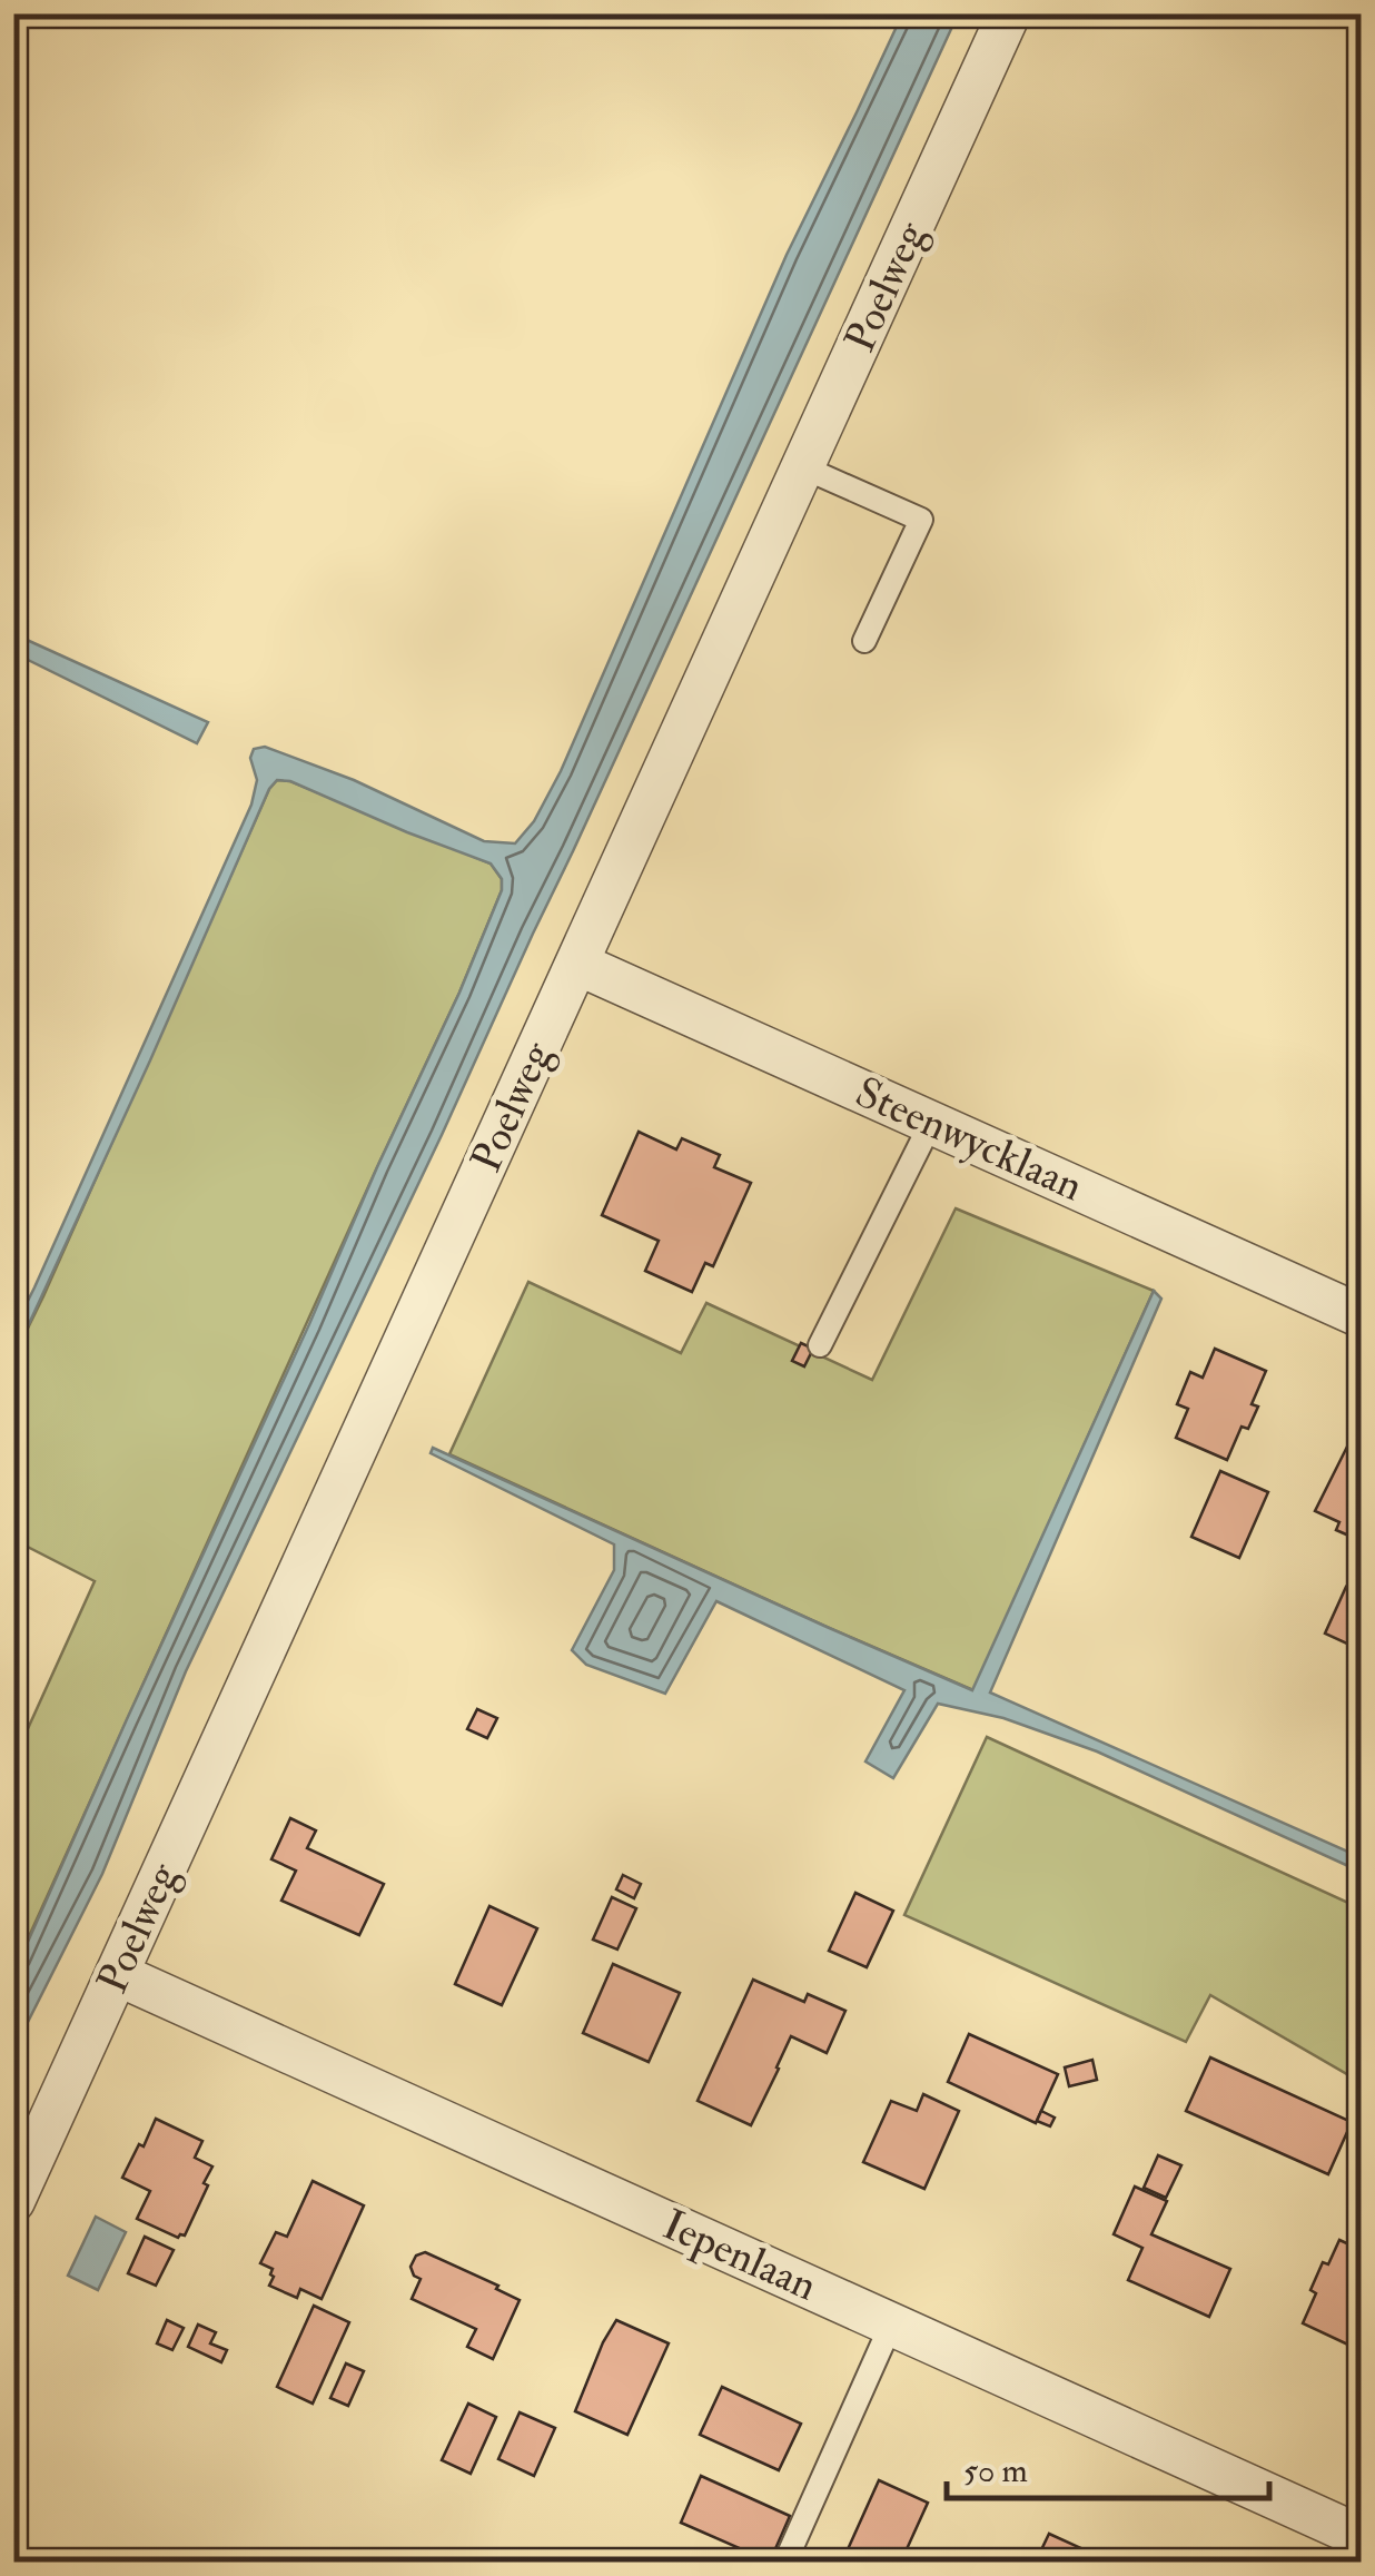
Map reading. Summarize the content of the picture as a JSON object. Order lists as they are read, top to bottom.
{
  "streets": {
    "street": ["Poelweg", "Steenwycklaan", "Iepenlaan"]
  },
  "crossings": [
    ["Poelweg", "Steenwycklaan"],
    ["Poelweg", "Iepenlaan"]
  ],
  "scale_bar": "50 m"
}
